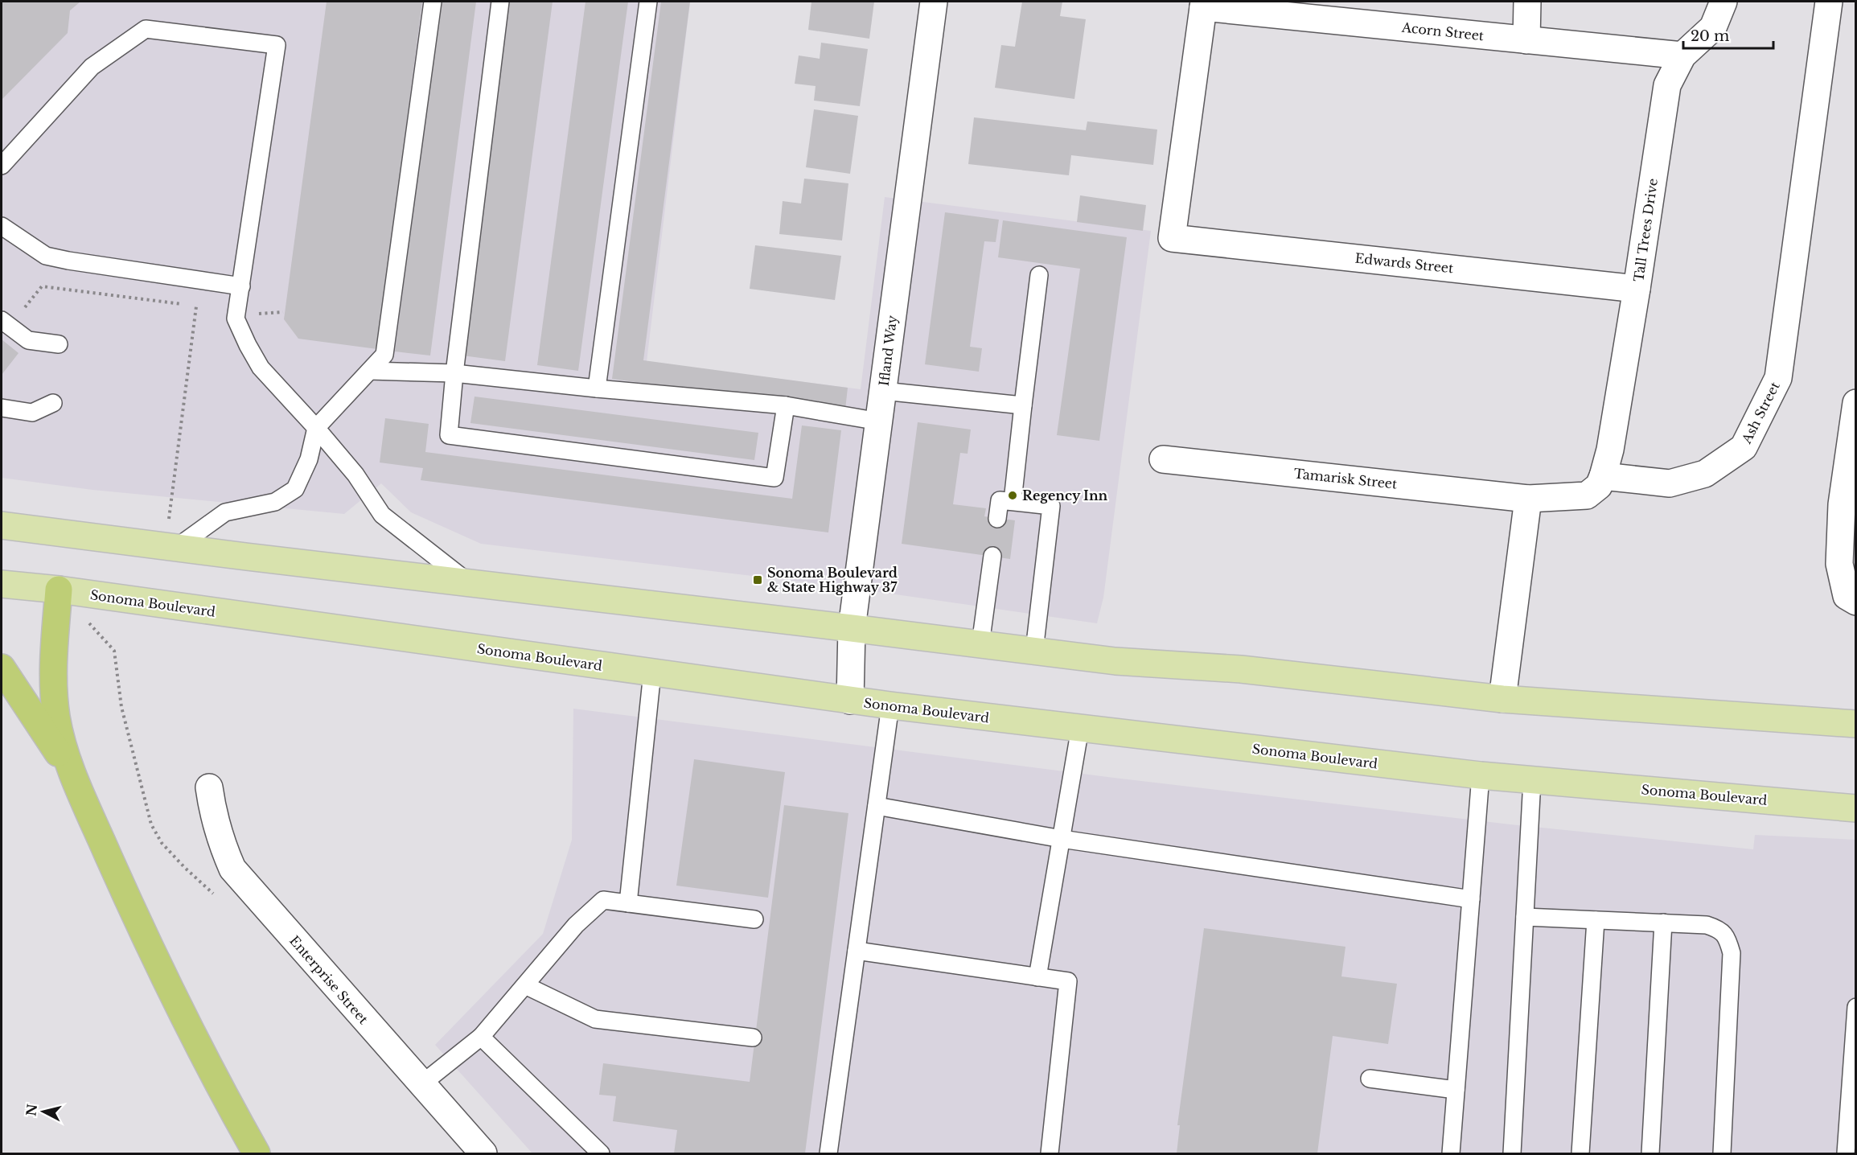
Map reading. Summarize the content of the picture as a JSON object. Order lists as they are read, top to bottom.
{
  "streets": {
    "main road": ["Sonoma Boulevard"],
    "street": [
      "Acorn Street",
      "Tall Trees Drive",
      "Edwards Street",
      "Ifland Way",
      "Ash Street",
      "Tamarisk Street",
      "Enterprise Street"
    ]
  },
  "crossings": [
    ["Acorn Street", "Tall Trees Drive"],
    ["Acorn Street", "Edwards Street"],
    ["Tall Trees Drive", "Edwards Street"],
    ["Tall Trees Drive", "Ash Street"],
    ["Ifland Way", "Sonoma Boulevard"]
  ],
  "places": {
    "other": ["Regency Inn"],
    "transit": ["Sonoma Boulevard & State Highway 37"]
  },
  "scale_bar": "20 m",
  "north": "left"
}
